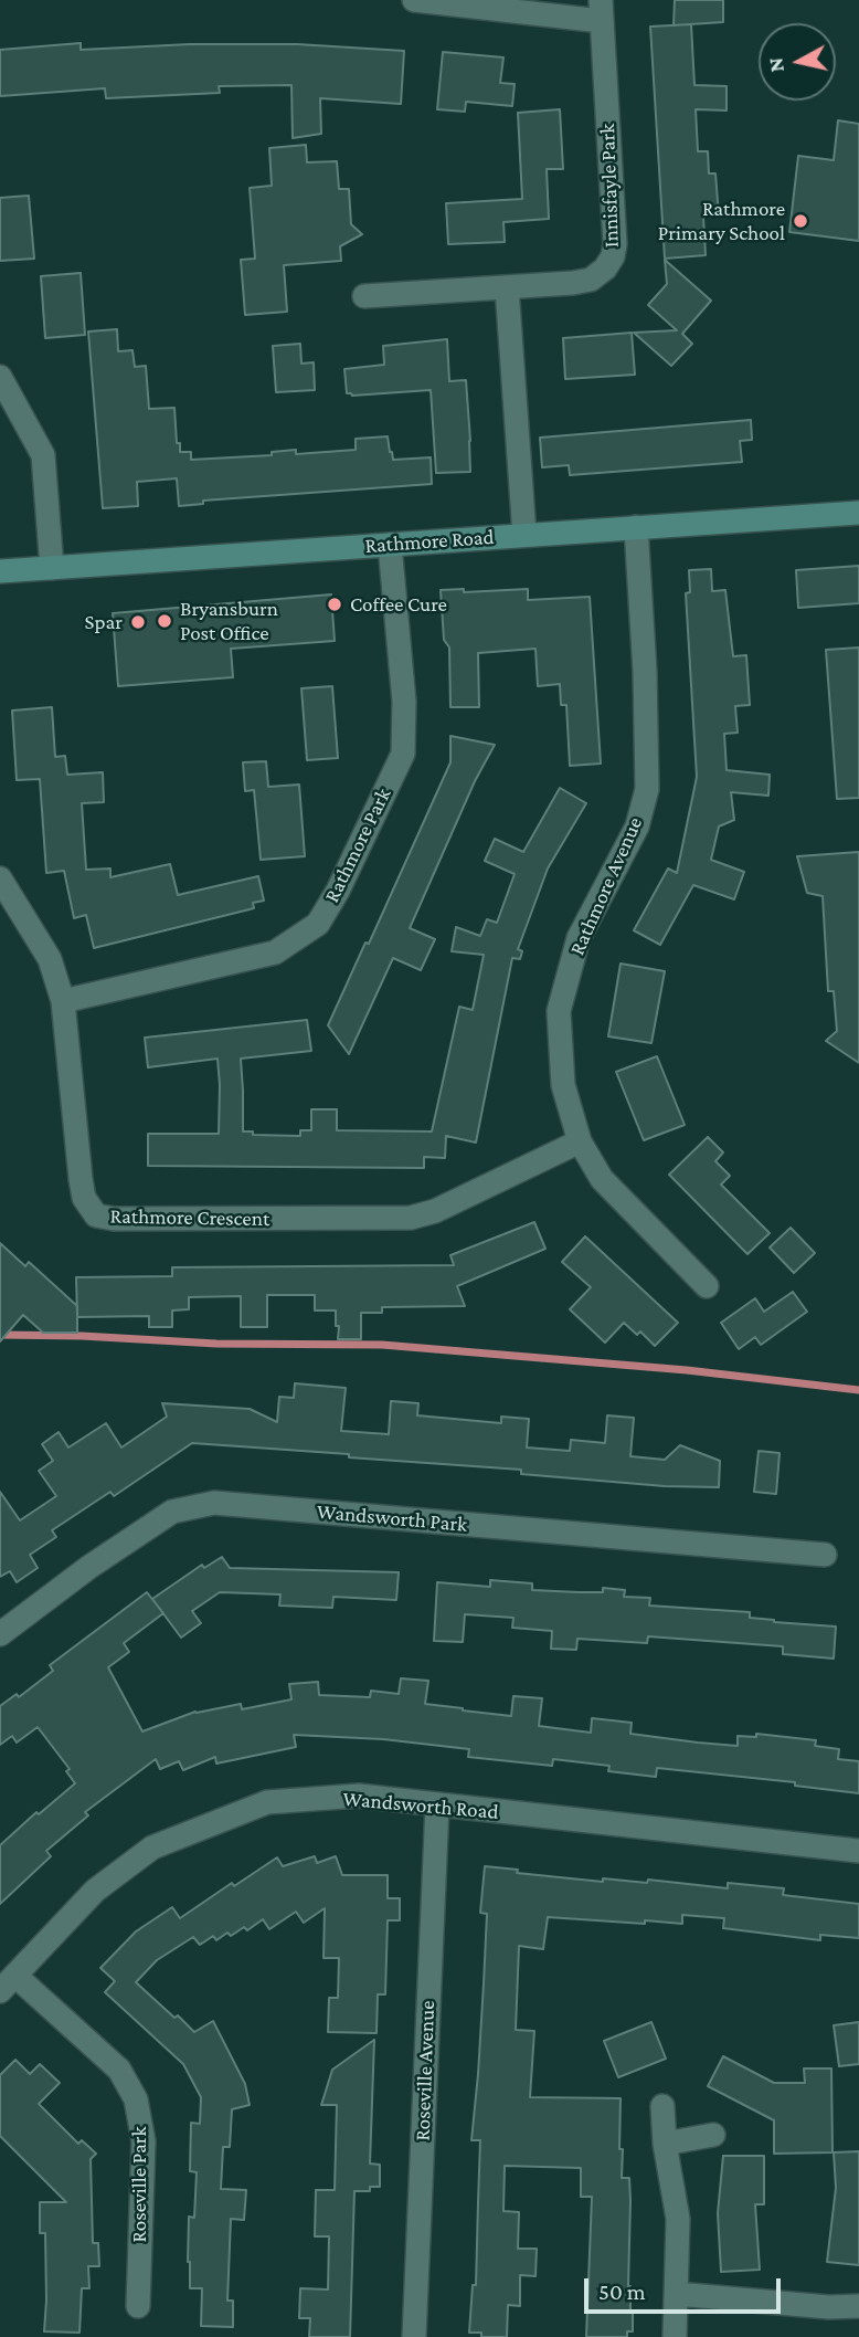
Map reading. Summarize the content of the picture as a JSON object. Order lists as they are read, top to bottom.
{
  "streets": {
    "street": [
      "Innisfayle Park",
      "Rathmore Road",
      "Rathmore Park",
      "Rathmore Avenue",
      "Rathmore Crescent",
      "Wandsworth Park",
      "Wandsworth Road",
      "Roseville Avenue",
      "Roseville Park"
    ]
  },
  "crossings": [
    ["Rathmore Road", "Rathmore Park"],
    ["Rathmore Road", "Rathmore Avenue"],
    ["Rathmore Park", "Rathmore Crescent"],
    ["Rathmore Avenue", "Rathmore Crescent"],
    ["Wandsworth Road", "Roseville Avenue"],
    ["Wandsworth Road", "Roseville Park"]
  ],
  "places": [
    "Rathmore Primary School",
    "Coffee Cure",
    "Bryansburn Post Office",
    "Spar"
  ],
  "scale_bar": "50 m",
  "north": "left"
}
